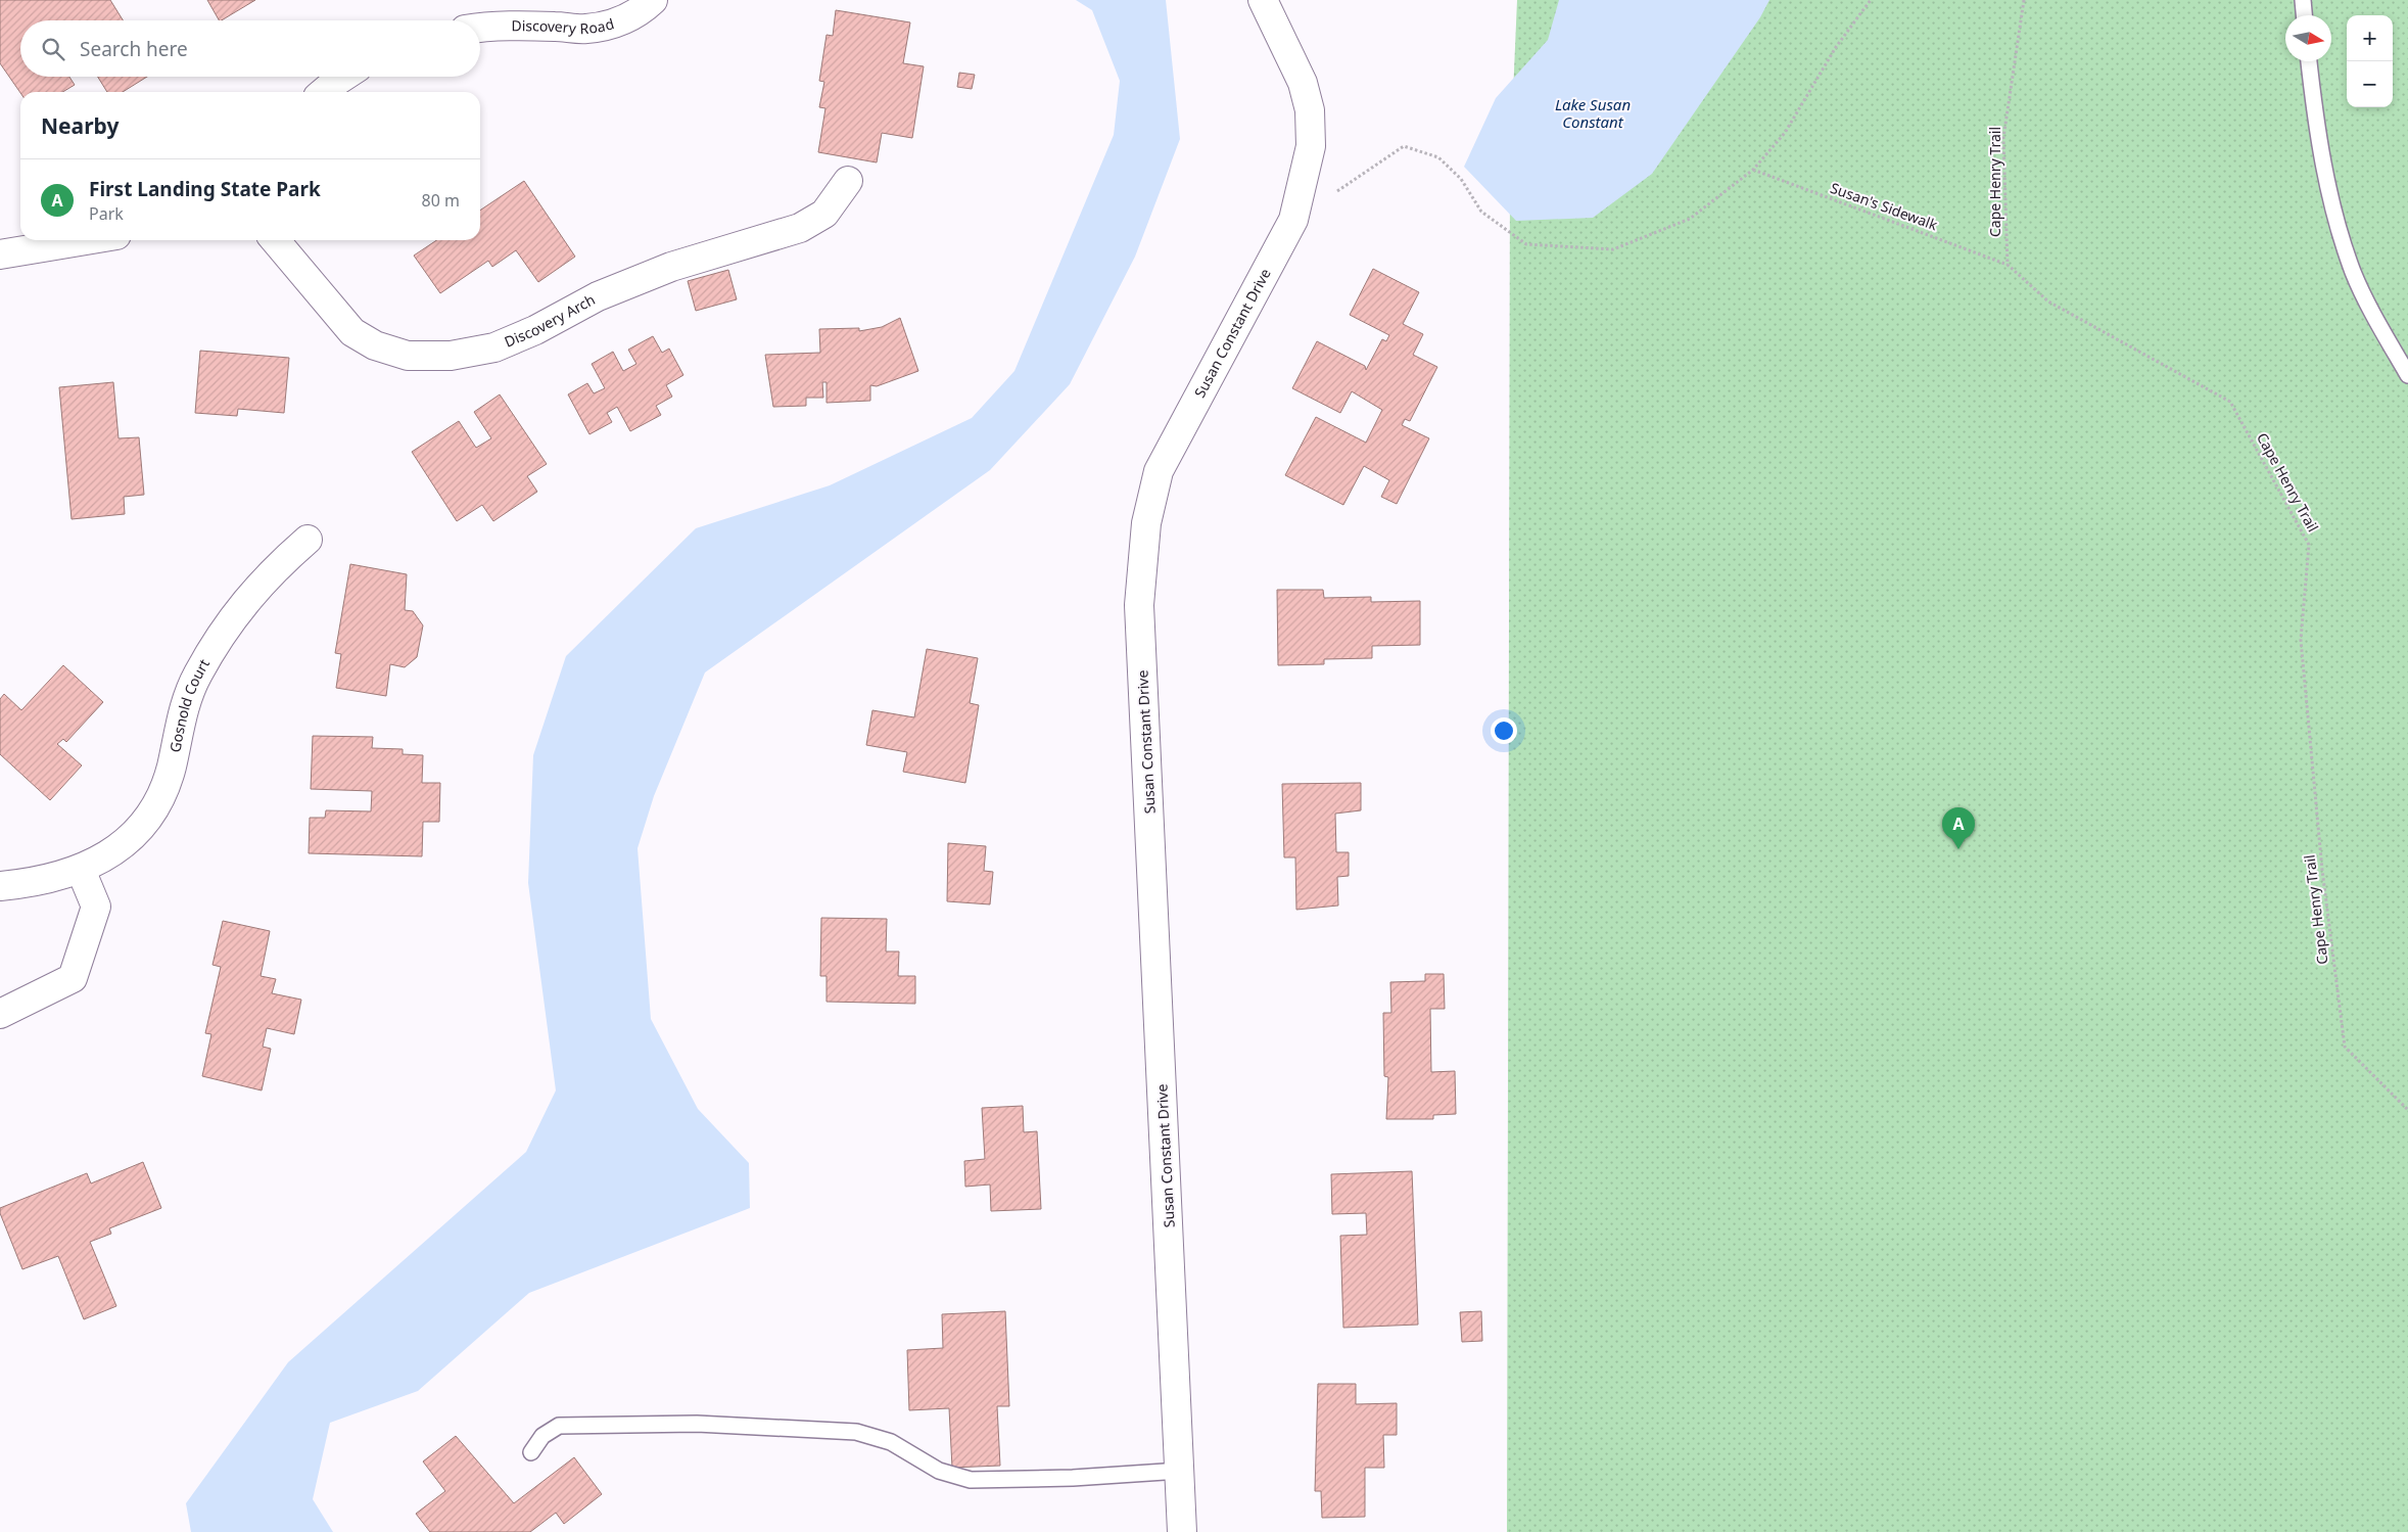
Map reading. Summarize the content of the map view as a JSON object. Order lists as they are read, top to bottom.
{
  "streets": {
    "street": [
      "Discovery Road",
      "Discovery Arch",
      "Susan Constant Drive",
      "Gosnold Court"
    ],
    "path": ["Cape Henry Trail", "Susan's Sidewalk"]
  },
  "crossings": [
    ["Cape Henry Trail", "Susan's Sidewalk"]
  ],
  "water": ["Lake Susan Constant"],
  "north": "right",
  "page": {
    "map_buttons": ["+", "−"],
    "search": "Search here",
    "heading": "Nearby",
    "list": [
      {
        "mark": "A",
        "name": "First Landing State Park",
        "note": "Park",
        "value": "80 m"
      }
    ],
    "pins": "A"
  }
}
